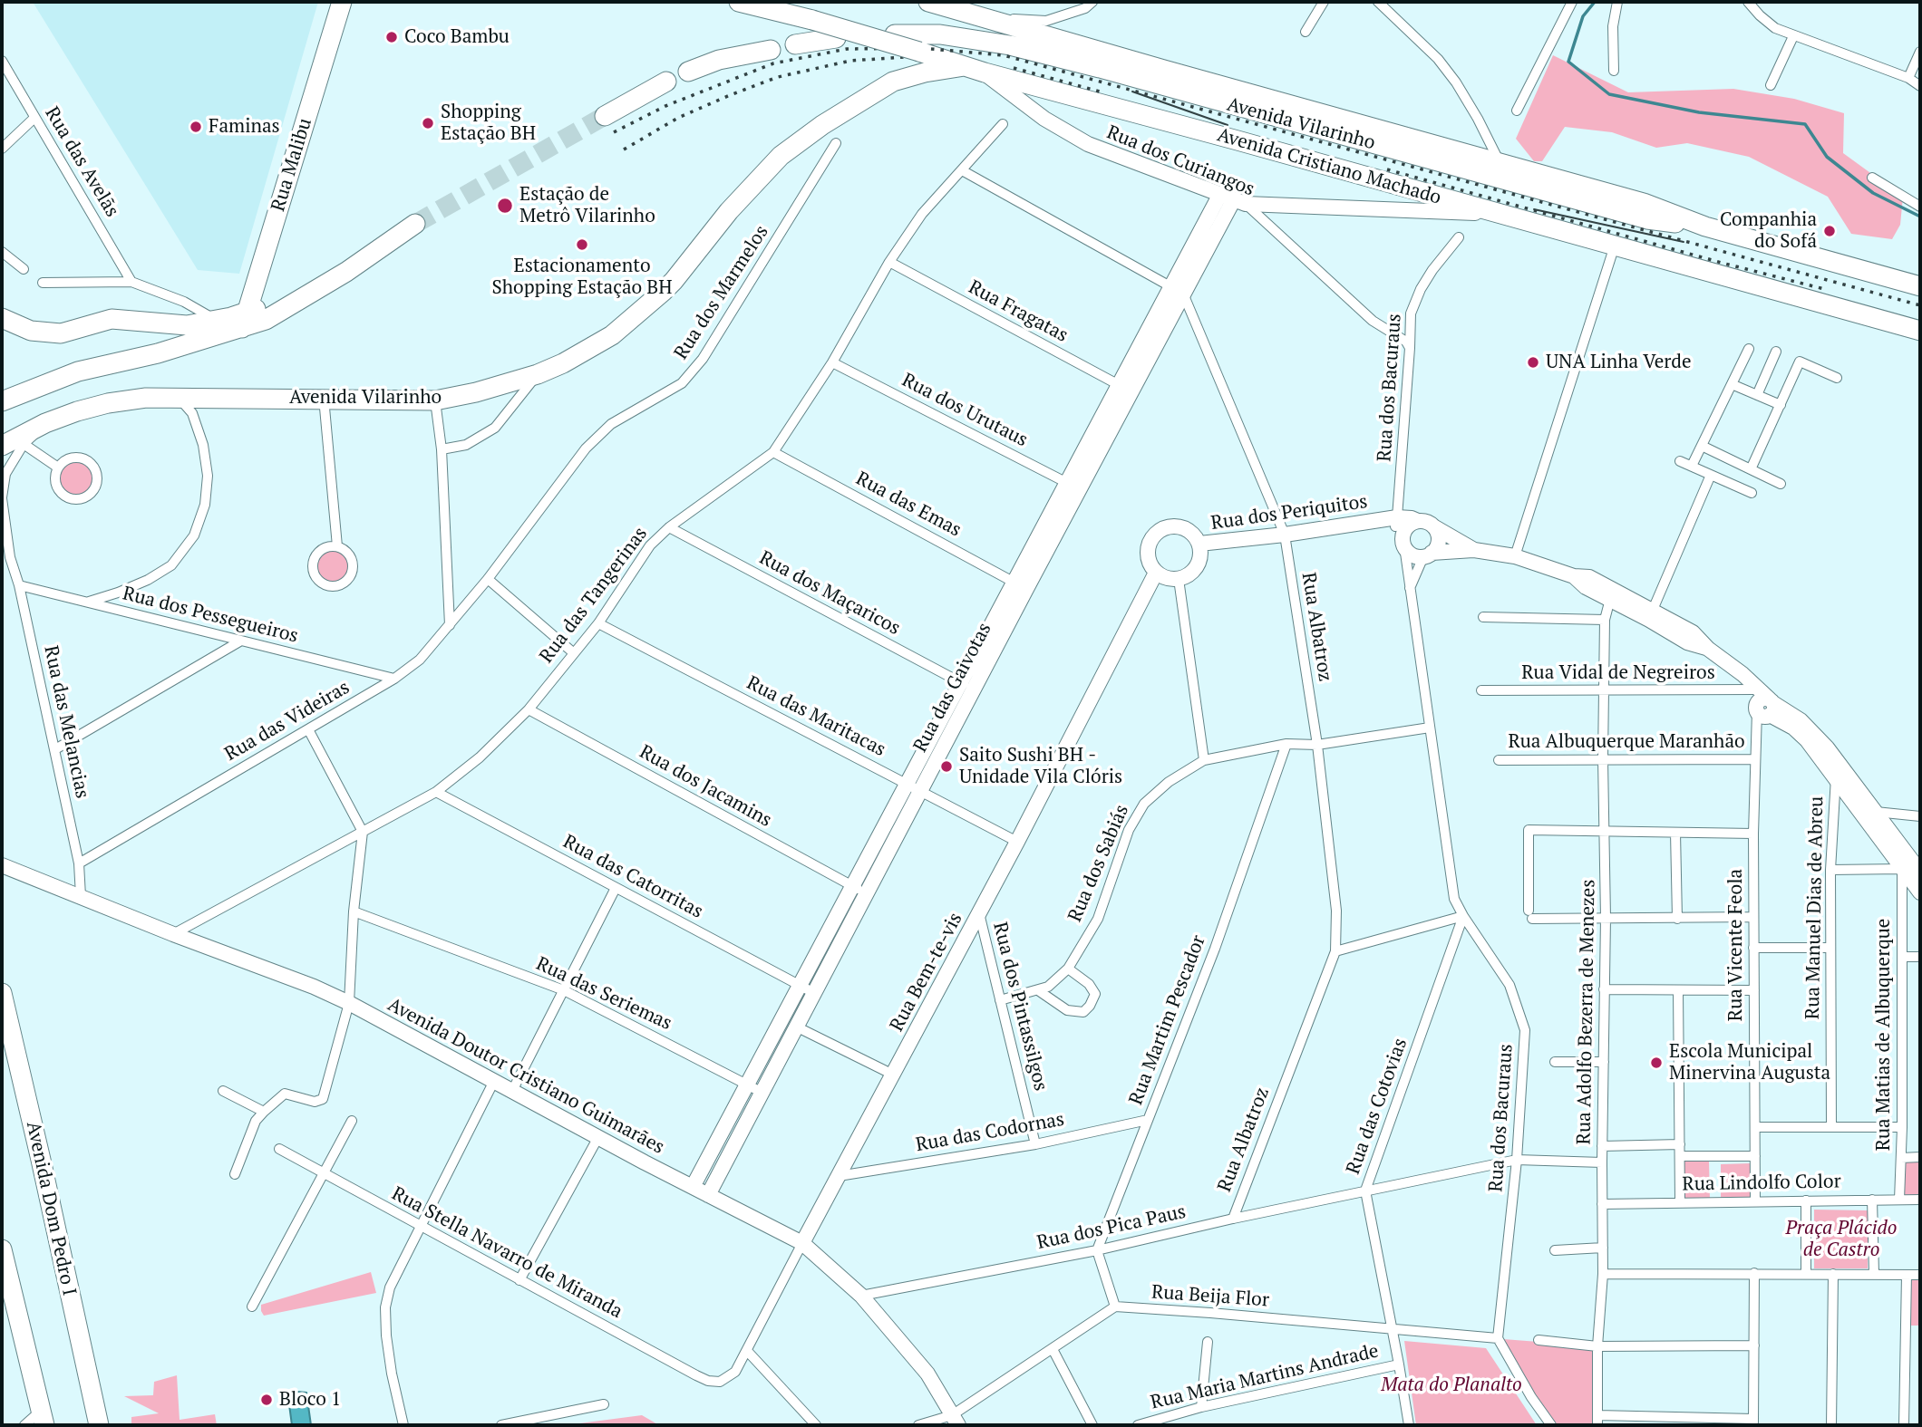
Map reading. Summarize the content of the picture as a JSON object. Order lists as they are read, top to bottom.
{
  "streets": {
    "highway": [
      "Avenida Vilarinho",
      "Rua Malibu",
      "Avenida Cristiano Machado",
      "Avenida Dom Pedro I"
    ],
    "street": [
      "Rua dos Curiangos",
      "Rua das Avelãs",
      "Rua dos Marmelos",
      "Rua Fragatas",
      "Rua dos Bacuraus",
      "Rua dos Urutaus",
      "Rua das Emas",
      "Rua dos Periquitos",
      "Rua dos Maçaricos",
      "Rua das Tangerinas",
      "Rua dos Pessegueiros",
      "Rua Albatroz",
      "Rua Vidal de Negreiros",
      "Rua das Gaivotas",
      "Rua das Maritacas",
      "Rua das Videiras",
      "Rua das Melancias",
      "Rua Albuquerque Maranhão",
      "Rua dos Jacamins",
      "Rua dos Sabiás",
      "Rua das Catorritas",
      "Rua Manuel Dias de Abreu",
      "Rua Vicente Feola",
      "Rua Bem-te-vis",
      "Rua das Seriemas",
      "Rua dos Pintassilgos",
      "Rua Adolfo Bezerra de Menezes",
      "Rua Martim Pescador",
      "Rua Matias de Albuquerque",
      "Avenida Doutor Cristiano Guimarães",
      "Rua das Cotovias",
      "Rua das Codornas",
      "Rua Lindolfo Color",
      "Rua dos Pica Paus",
      "Rua Stella Navarro de Miranda",
      "Rua Beija Flor",
      "Rua Maria Martins Andrade"
    ]
  },
  "crossings": [
    ["Avenida Vilarinho", "Avenida Cristiano Machado"],
    ["Avenida Vilarinho", "Rua das Melancias"],
    ["Rua dos Curiangos", "Avenida Cristiano Machado"],
    ["Rua dos Curiangos", "Rua dos Bacuraus"],
    ["Rua dos Curiangos", "Rua das Gaivotas"],
    ["Rua dos Marmelos", "Rua das Videiras"],
    ["Rua Fragatas", "Rua das Tangerinas"],
    ["Rua Fragatas", "Rua das Gaivotas"],
    ["Rua dos Bacuraus", "Rua dos Periquitos"],
    ["Rua dos Bacuraus", "Rua dos Sabiás"],
    ["Rua dos Bacuraus", "Rua das Cotovias"],
    ["Rua dos Bacuraus", "Rua dos Pica Paus"],
    ["Rua dos Bacuraus", "Rua Beija Flor"],
    ["Rua dos Urutaus", "Rua das Tangerinas"],
    ["Rua dos Urutaus", "Rua das Gaivotas"],
    ["Rua das Emas", "Rua das Tangerinas"],
    ["Rua das Emas", "Rua das Gaivotas"],
    ["Rua dos Periquitos", "Rua Albatroz"],
    ["Rua dos Periquitos", "Rua Bem-te-vis"],
    ["Rua dos Maçaricos", "Rua das Tangerinas"],
    ["Rua dos Maçaricos", "Rua das Gaivotas"],
    ["Rua das Tangerinas", "Rua das Maritacas"],
    ["Rua das Tangerinas", "Rua dos Jacamins"],
    ["Rua das Tangerinas", "Rua das Catorritas"],
    ["Rua das Tangerinas", "Avenida Doutor Cristiano Guimarães"],
    ["Rua dos Pessegueiros", "Rua das Videiras"],
    ["Rua dos Pessegueiros", "Rua das Melancias"],
    ["Rua Albatroz", "Rua das Gaivotas"],
    ["Rua Albatroz", "Rua dos Sabiás"],
    ["Rua Albatroz", "Rua dos Pica Paus"],
    ["Rua Vidal de Negreiros", "Rua Vicente Feola"],
    ["Rua Vidal de Negreiros", "Rua Adolfo Bezerra de Menezes"],
    ["Rua das Gaivotas", "Rua das Maritacas"],
    ["Rua das Gaivotas", "Rua dos Jacamins"],
    ["Rua das Gaivotas", "Rua das Catorritas"],
    ["Rua das Gaivotas", "Rua das Seriemas"],
    ["Rua das Gaivotas", "Avenida Doutor Cristiano Guimarães"],
    ["Rua das Maritacas", "Rua Bem-te-vis"],
    ["Rua das Videiras", "Rua das Melancias"],
    ["Rua das Melancias", "Avenida Doutor Cristiano Guimarães"],
    ["Rua Albuquerque Maranhão", "Rua Vicente Feola"],
    ["Rua Albuquerque Maranhão", "Rua Adolfo Bezerra de Menezes"],
    ["Rua dos Sabiás", "Rua dos Pintassilgos"],
    ["Rua dos Sabiás", "Rua Martim Pescador"],
    ["Rua Vicente Feola", "Rua Lindolfo Color"],
    ["Rua Bem-te-vis", "Rua dos Pintassilgos"],
    ["Rua Bem-te-vis", "Avenida Doutor Cristiano Guimarães"],
    ["Rua Bem-te-vis", "Rua das Codornas"],
    ["Rua Bem-te-vis", "Rua Stella Navarro de Miranda"],
    ["Rua dos Pintassilgos", "Rua das Codornas"],
    ["Rua Adolfo Bezerra de Menezes", "Rua Lindolfo Color"],
    ["Rua Adolfo Bezerra de Menezes", "Rua dos Pica Paus"],
    ["Rua Martim Pescador", "Rua das Codornas"],
    ["Rua Martim Pescador", "Rua dos Pica Paus"],
    ["Rua Matias de Albuquerque", "Rua Lindolfo Color"],
    ["Avenida Doutor Cristiano Guimarães", "Rua dos Pica Paus"],
    ["Rua das Cotovias", "Rua dos Pica Paus"],
    ["Rua das Cotovias", "Rua Beija Flor"],
    ["Rua das Cotovias", "Rua Maria Martins Andrade"]
  ],
  "parks": ["Praça Plácido de Castro", "Mata do Planalto"],
  "places": [
    "Coco Bambu",
    "Shopping Estação BH",
    "Faminas",
    "Estação de Metrô Vilarinho",
    "Companhia do Sofá",
    "Estacionamento Shopping Estação BH",
    "UNA Linha Verde",
    "Saito Sushi BH - Unidade Vila Clóris",
    "Escola Municipal Minervina Augusta",
    "Bloco 1"
  ]
}
